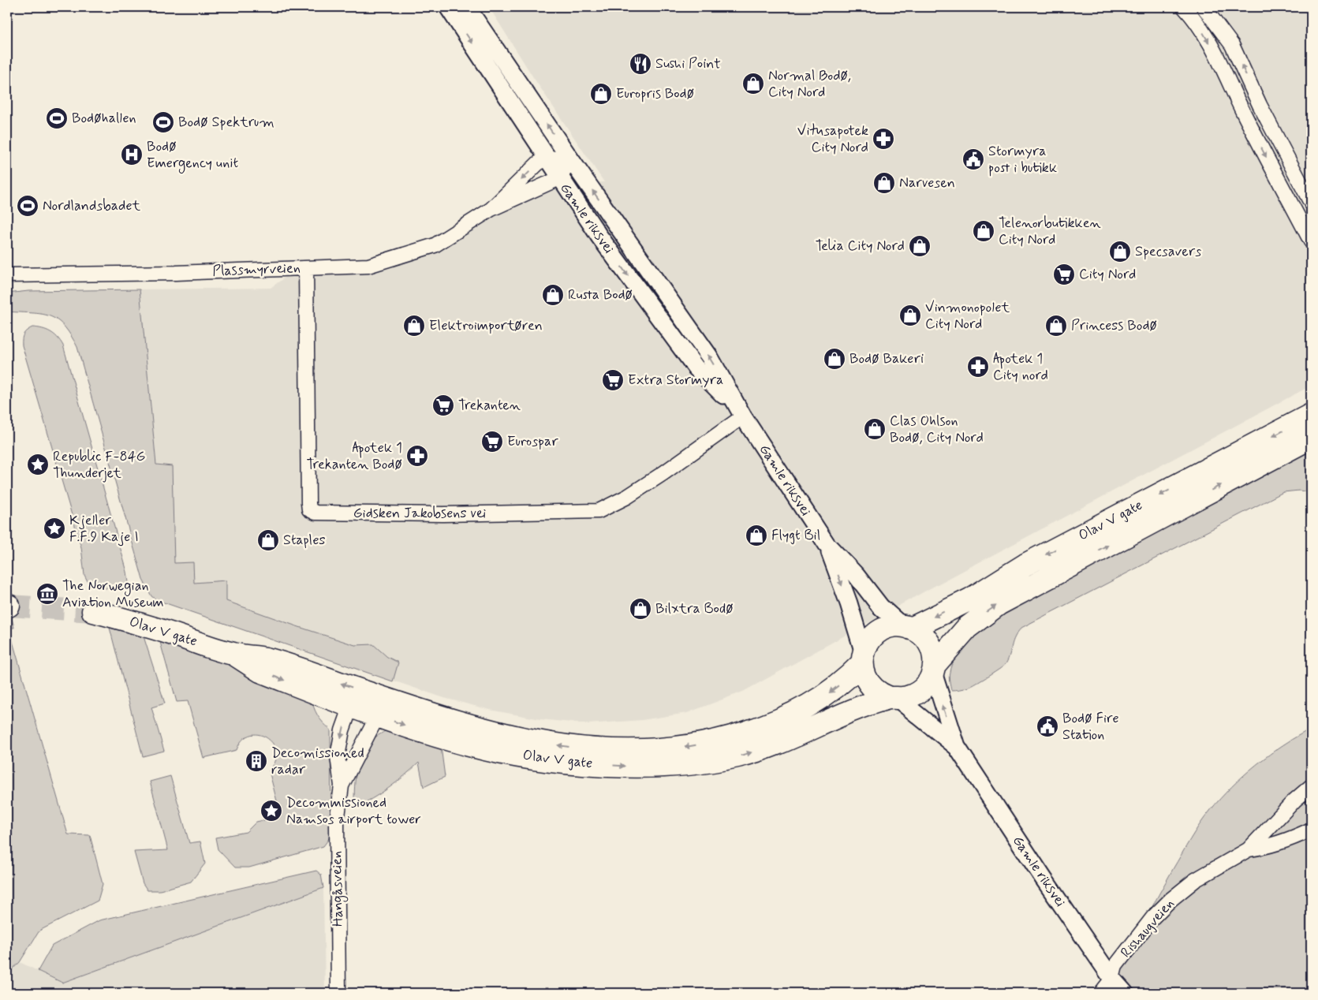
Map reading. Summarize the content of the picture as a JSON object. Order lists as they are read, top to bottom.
{
  "streets": {
    "highway": ["Olav V gate"],
    "street": [
      "Gamle riksvei",
      "Plassmyrveien",
      "Gidsken Jakobsens vei",
      "Hangåsveien",
      "Rishaugveien"
    ]
  },
  "crossings": [
    ["Gamle riksvei", "Plassmyrveien"],
    ["Gamle riksvei", "Gidsken Jakobsens vei"],
    ["Gamle riksvei", "Olav V gate"],
    ["Gamle riksvei", "Rishaugveien"],
    ["Plassmyrveien", "Gidsken Jakobsens vei"]
  ],
  "places": {
    "restaurant": ["Sushi Point"],
    "shop": [
      "Normal Bodø, City Nord",
      "Europris Bodø",
      "Narvesen",
      "Telenorbutikken City Nord",
      "Telia City Nord",
      "Specsavers",
      "Rusta Bodø",
      "Vinmonopolet City Nord",
      "Elektroimportøren",
      "Princess Bodø",
      "Bodø Bakeri",
      "Clas Ohlson Bodø, City Nord",
      "Flygt Bil",
      "Staples",
      "Bilxtra Bodø"
    ],
    "sports": ["Bodøhallen", "Bodø Spektrum", "Nordlandsbadet"],
    "pharmacy": ["Vitusapotek City Nord", "Apotek 1 City nord", "Apotek 1 Trekanten Bodø"],
    "hospital": ["Bodø Emergency unit"],
    "public building": ["Stormyra post i butikk", "Bodø Fire Station"],
    "supermarket": [
      "City Nord",
      "Extra Stormyra",
      "Trekanten",
      "Eurospar"
    ],
    "place": ["Republic F-84G Thunderjet", "Kjeller F.F.9 Kaje I", "Decommissioned Namsos airport tower"],
    "museum": ["The Norwegian Aviation Museum"],
    "building": ["Decomissioned radar"]
  }
}
